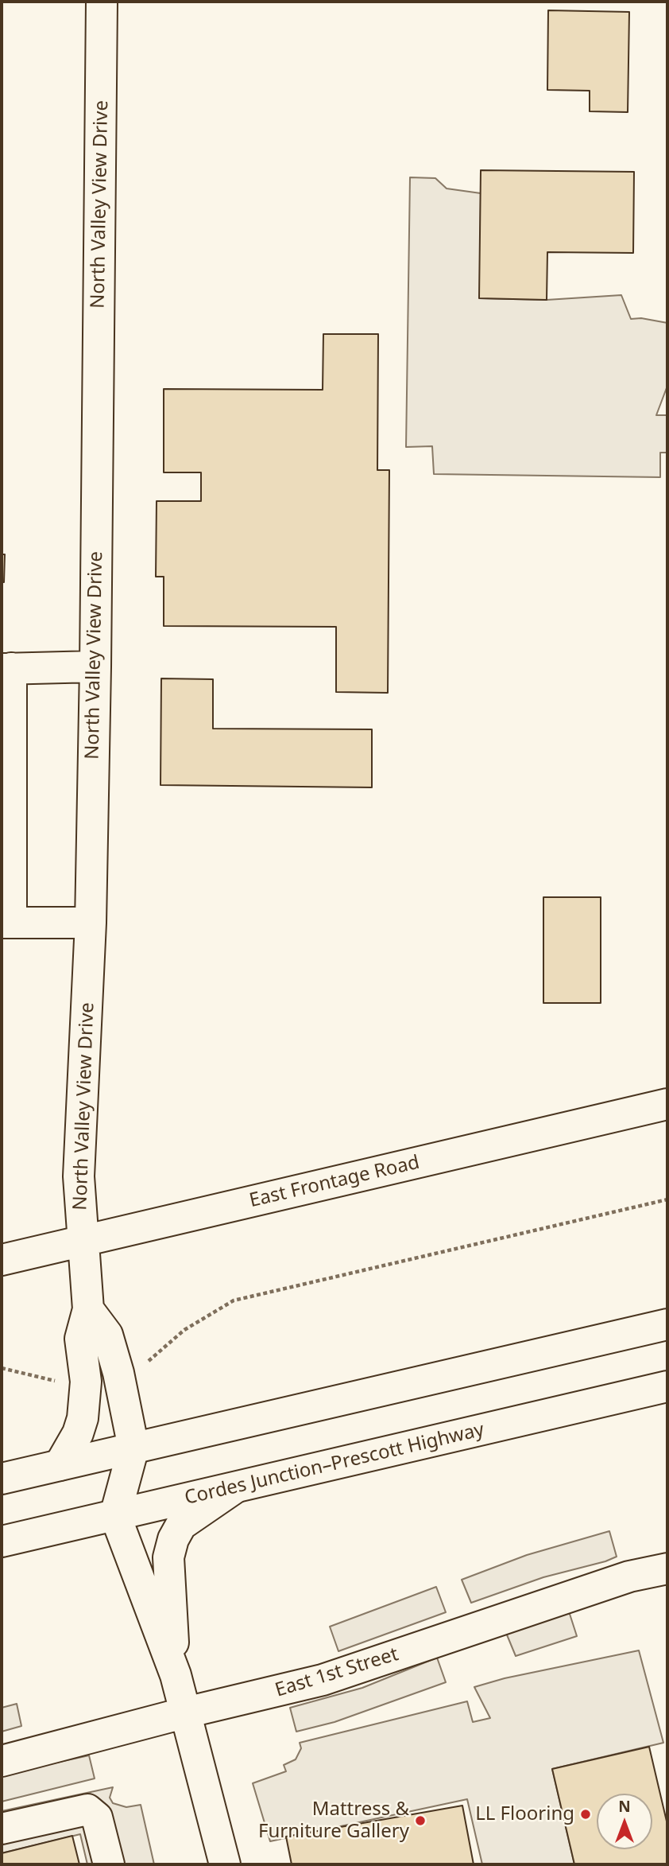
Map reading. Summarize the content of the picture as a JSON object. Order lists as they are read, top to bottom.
{
  "streets": {
    "street": [
      "North Valley View Drive",
      "East Frontage Road",
      "Cordes Junction–Prescott Highway",
      "East 1st Street"
    ]
  },
  "crossings": [
    ["North Valley View Drive", "East Frontage Road"]
  ],
  "places": ["LL Flooring", "Mattress & Furniture Gallery"],
  "north": "top"
}
